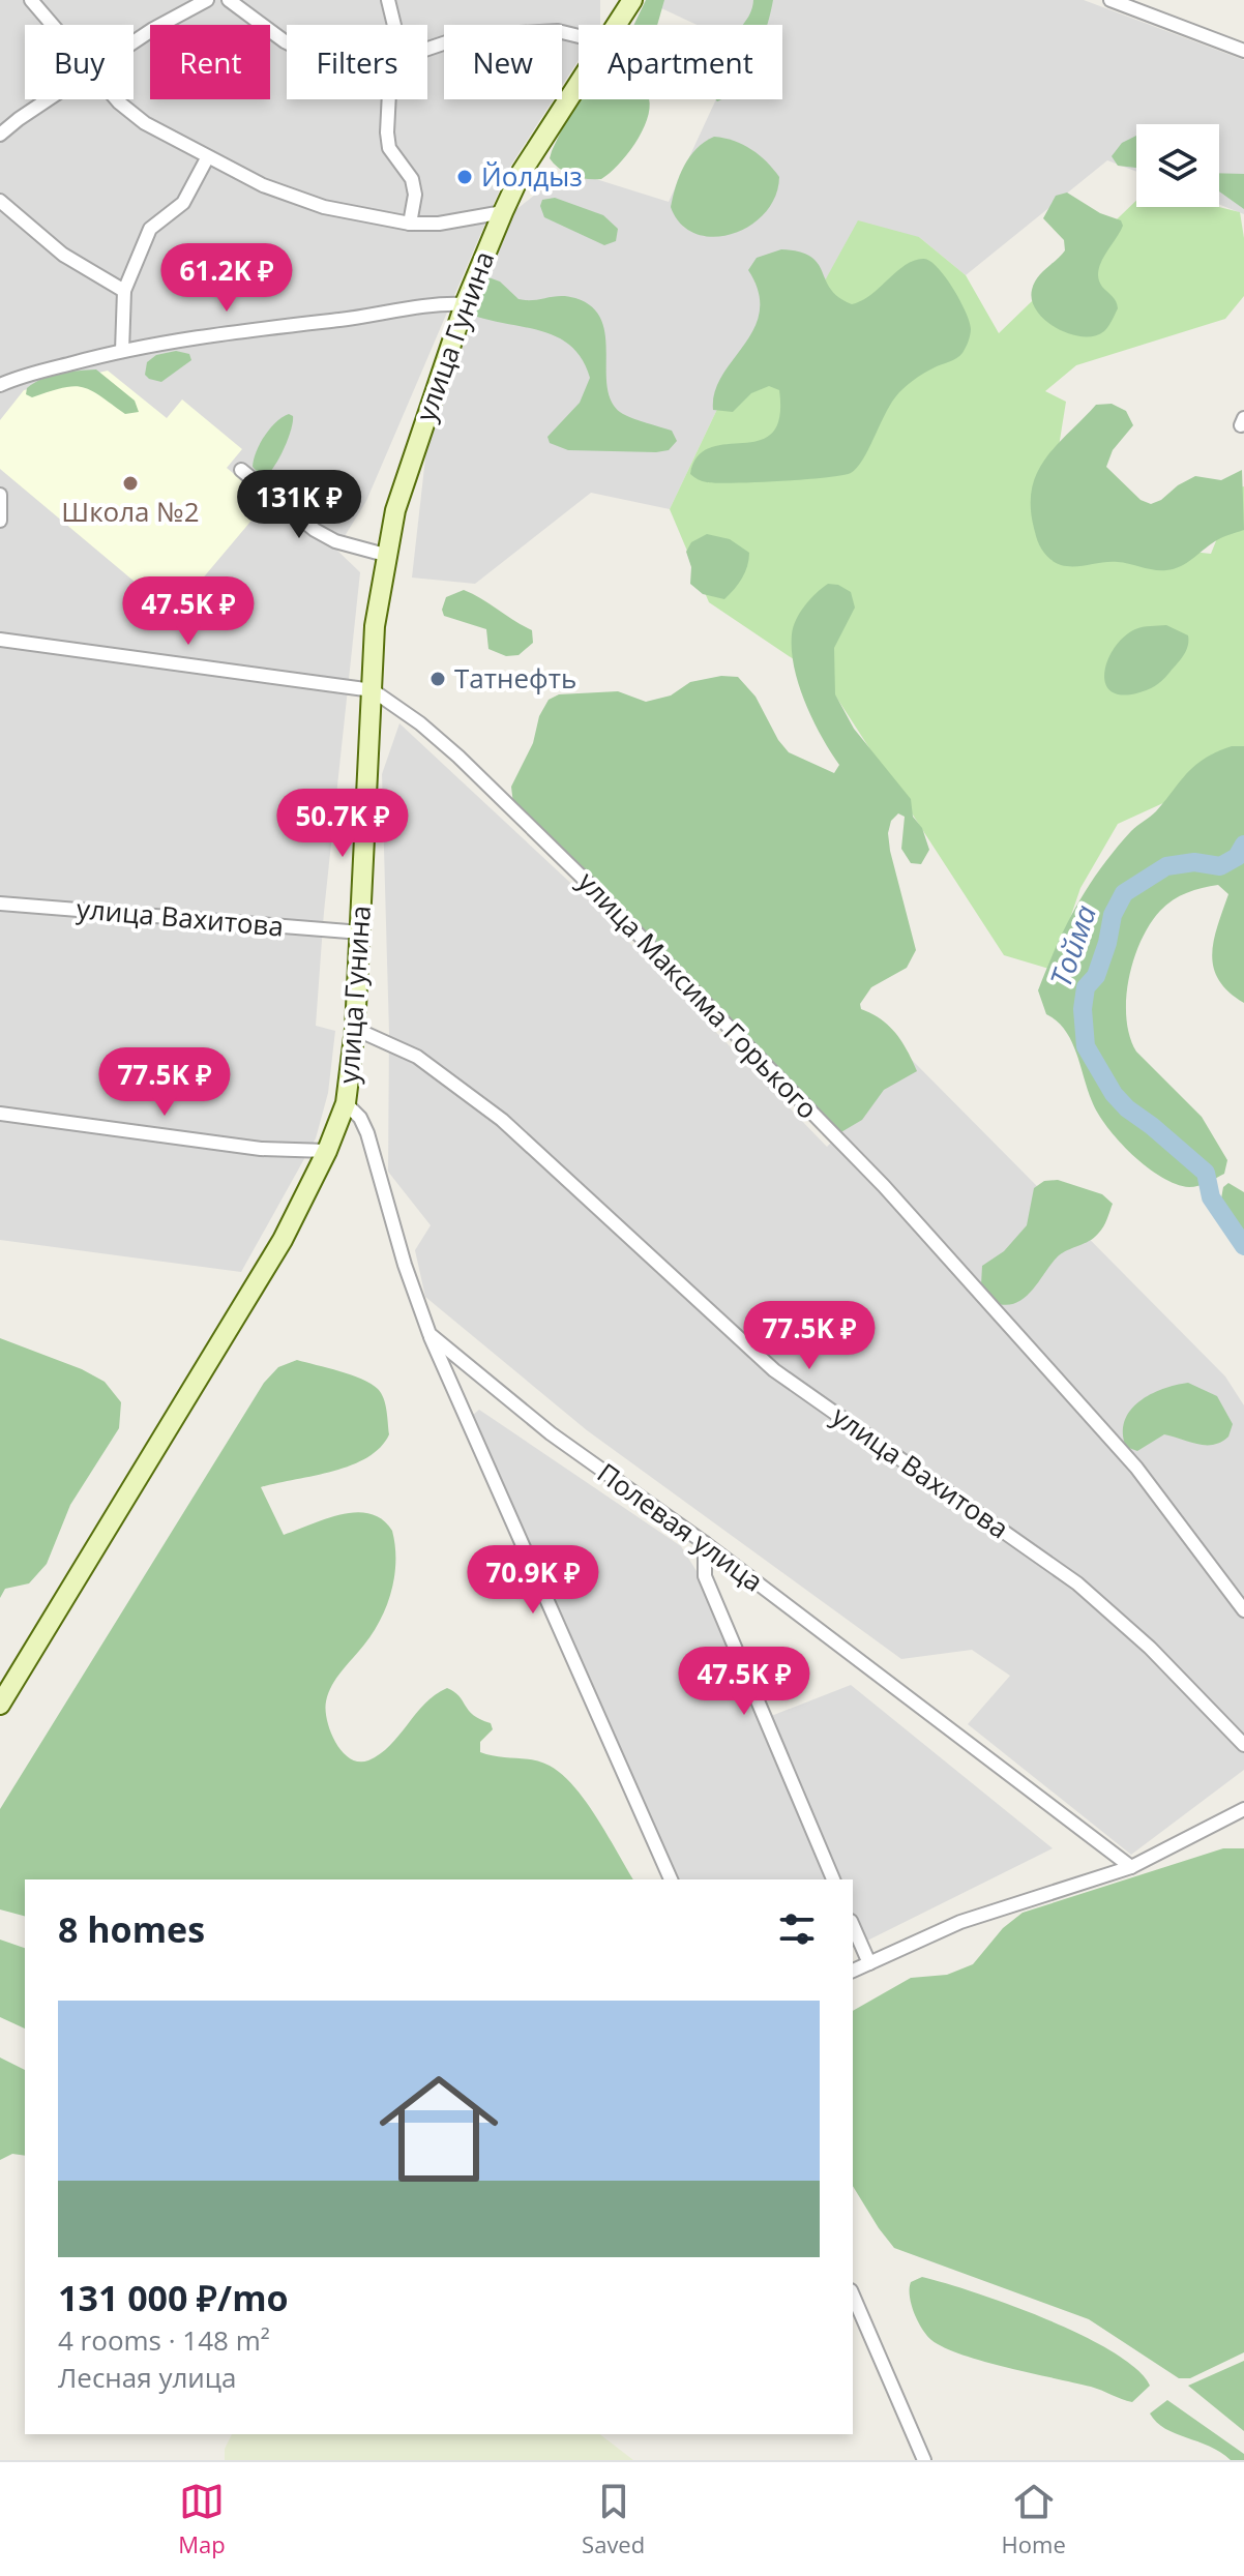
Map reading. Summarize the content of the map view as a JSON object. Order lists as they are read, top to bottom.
{
  "streets": {
    "main road": ["улица Гунина"],
    "street": ["улица Вахитова", "улица Максима Горького", "Полевая улица"]
  },
  "crossings": [
    ["улица Гунина", "улица Вахитова"],
    ["улица Гунина", "улица Максима Горького"]
  ],
  "water": ["Тойма"],
  "places": ["Йолдыз", "Школа №2", "Татнефть"],
  "page": {
    "chip": [
      "Buy",
      "Rent",
      "Filters",
      "New",
      "Apartment"
    ],
    "price": [
      "61.2K ₽",
      "131K ₽",
      "47.5K ₽",
      "50.7K ₽",
      "77.5K ₽",
      "77.5K ₽",
      "70.9K ₽",
      "47.5K ₽"
    ],
    "heading": "8 homes",
    "list": [
      {
        "name": "131 000 ₽/mo",
        "note": "4 rooms · 148 m² · Лесная улица"
      }
    ],
    "tabs": ["Map", "Saved", "Home"]
  }
}
